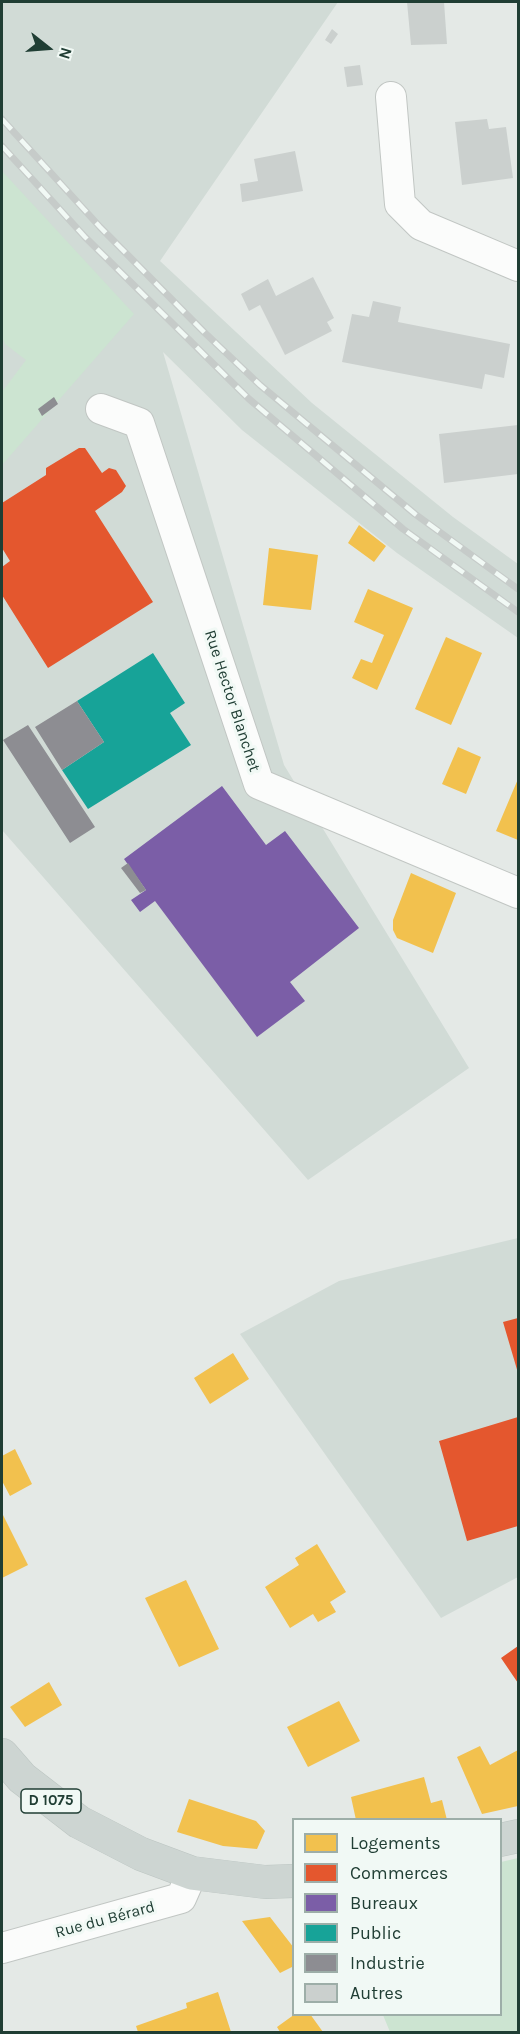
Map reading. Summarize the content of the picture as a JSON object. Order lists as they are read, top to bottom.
{
  "streets": {
    "main road": ["D 1075"],
    "street": ["Rue Hector Blanchet", "Rue du Bérard"]
  },
  "crossings": [
    ["D 1075", "Rue du Bérard"]
  ],
  "legend": [
    "Logements",
    "Commerces",
    "Bureaux",
    "Public",
    "Industrie",
    "Autres"
  ],
  "north": "right"
}
